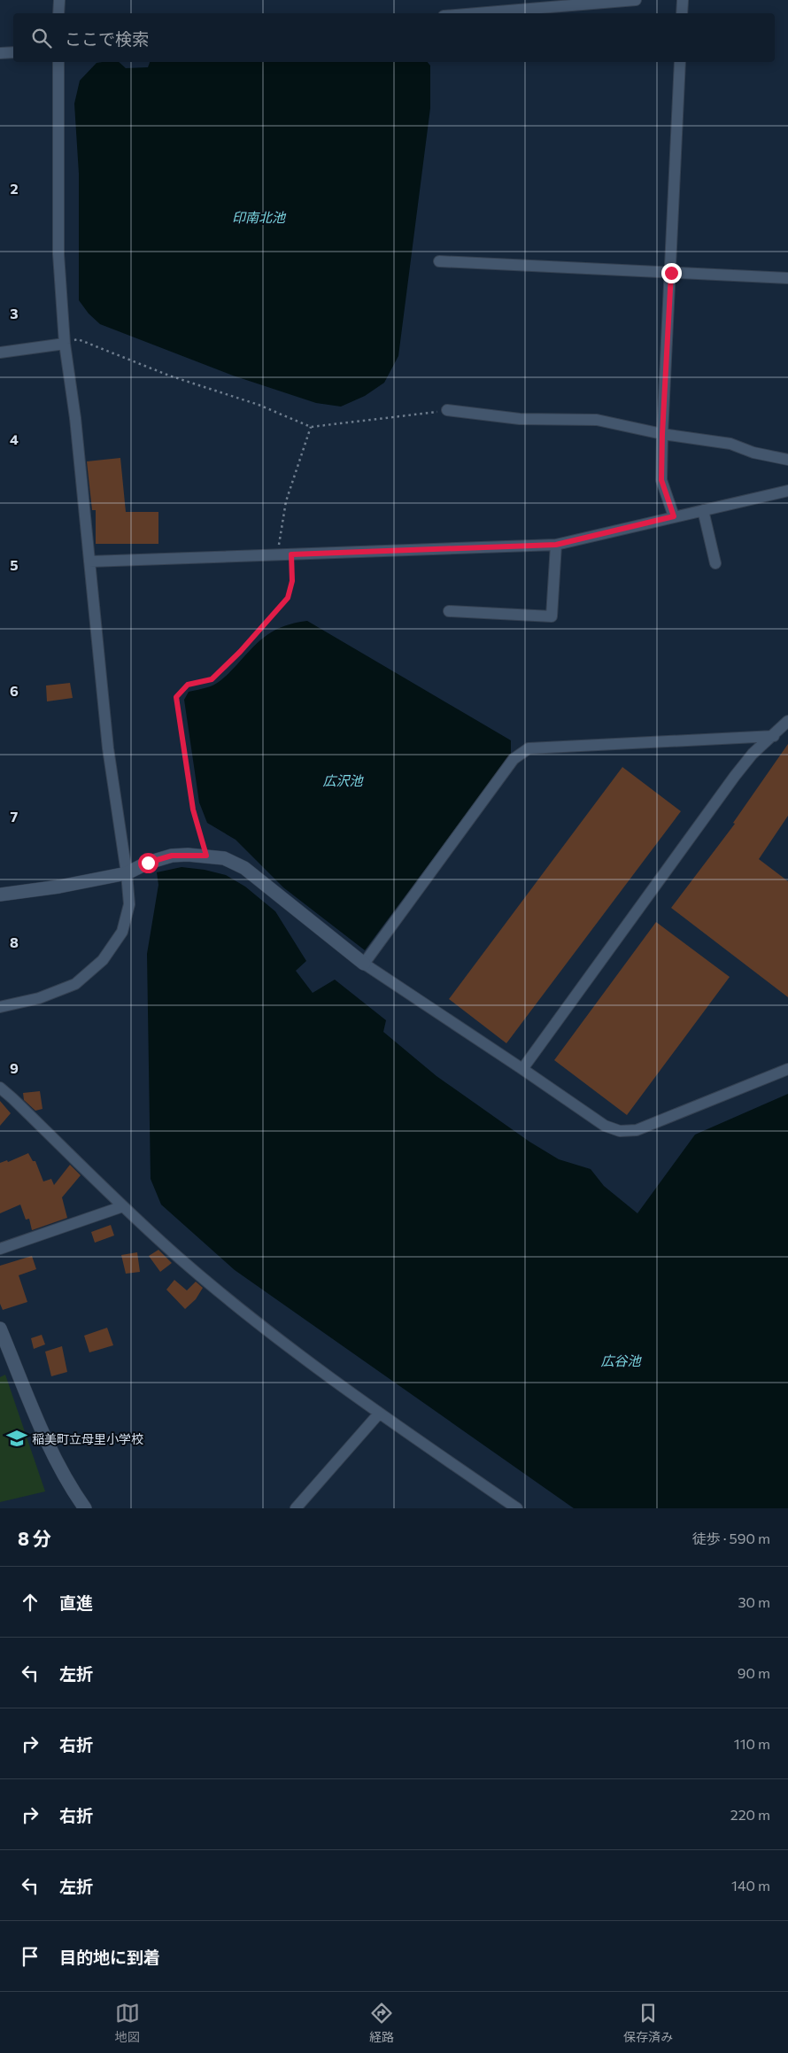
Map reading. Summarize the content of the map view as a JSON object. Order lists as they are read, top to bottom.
{
  "water": ["印南北池", "広沢池", "広谷池"],
  "places": {
    "school or university": ["稲美町立母里小学校"]
  },
  "page": {
    "search": "ここで検索",
    "heading": ["8 分", "徒歩 · 590 m"],
    "list": [
      ["直進", "30 m"],
      ["左折", "90 m"],
      ["右折", "110 m"],
      ["右折", "220 m"],
      ["左折", "140 m"],
      "目的地に到着"
    ],
    "nav": ["地図", "経路", "保存済み"]
  },
  "grid": {
    "rows": [
      "2",
      "3",
      "4",
      "5",
      "6",
      "7",
      "8",
      "9"
    ]
  }
}
